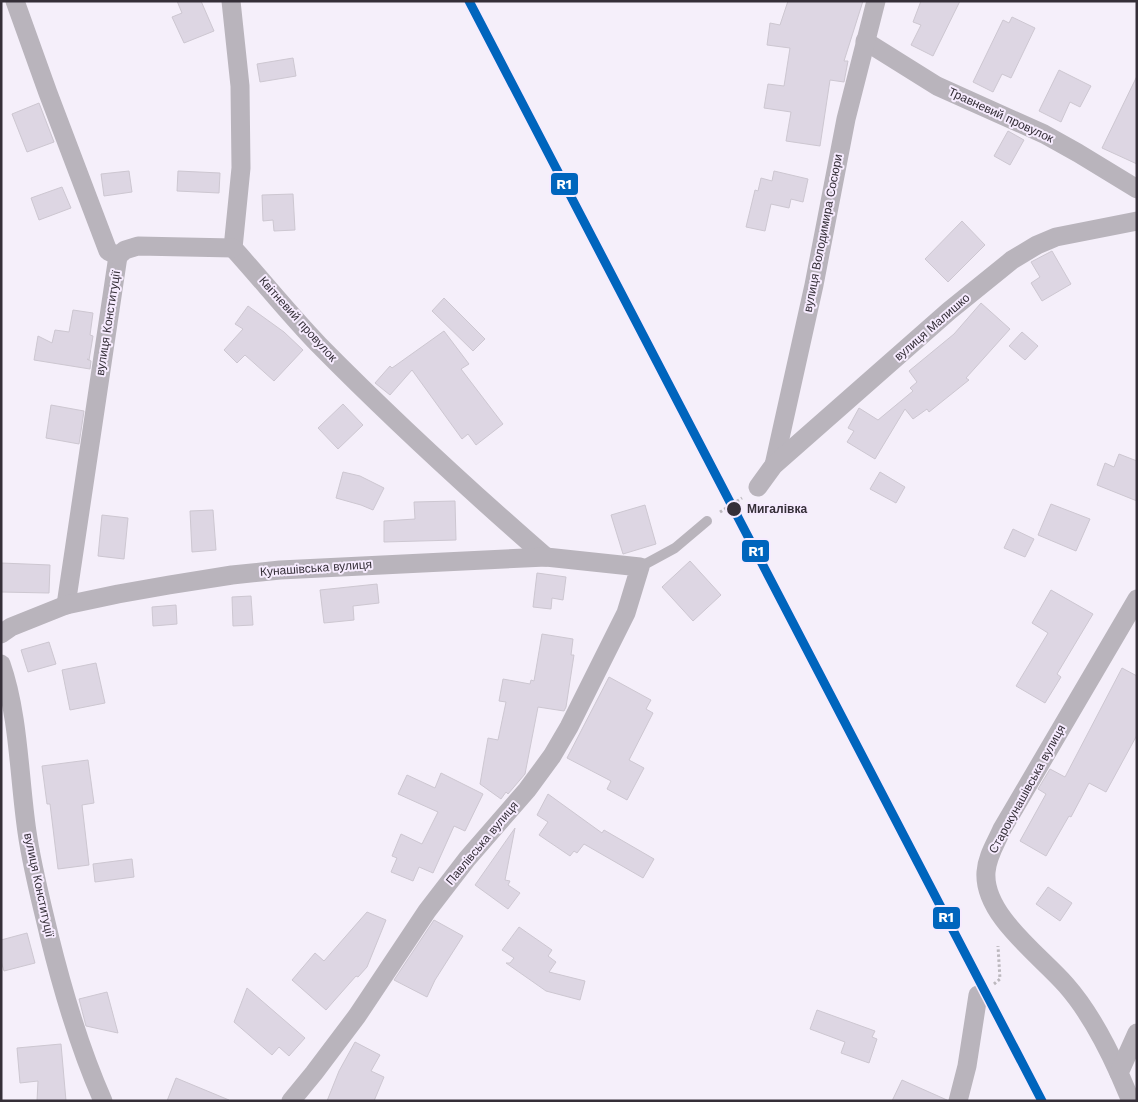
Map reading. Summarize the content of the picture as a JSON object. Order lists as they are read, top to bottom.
{
  "streets": {
    "street": [
      "Травневий провулок",
      "вулиця Володимира Сосюри",
      "Квітневий провулок",
      "вулиця Конституції",
      "вулиця Малишко",
      "Кунашівська вулиця",
      "Старокунашівська вулиця",
      "Павлівська вулиця"
    ]
  },
  "crossings": [
    ["Травневий провулок", "вулиця Володимира Сосюри"],
    ["вулиця Володимира Сосюри", "вулиця Малишко"],
    ["Квітневий провулок", "Кунашівська вулиця"],
    ["вулиця Конституції", "Кунашівська вулиця"],
    ["Кунашівська вулиця", "Павлівська вулиця"]
  ],
  "places": ["Мигалівка"],
  "lines": ["transit line R1"]
}
